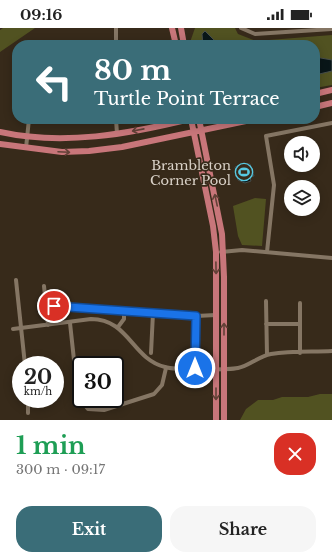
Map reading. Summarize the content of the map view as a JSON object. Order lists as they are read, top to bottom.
{
  "places": {
    "sports": ["Brambleton Corner Pool"]
  },
  "page": {
    "status": "09:16",
    "turn": ["80 m", "Turtle Point Terrace"],
    "speed": "20 km/h",
    "limit": "30",
    "heading": ["1 min", "300 m · 09:17"],
    "buttons": ["Exit", "Share"]
  }
}
